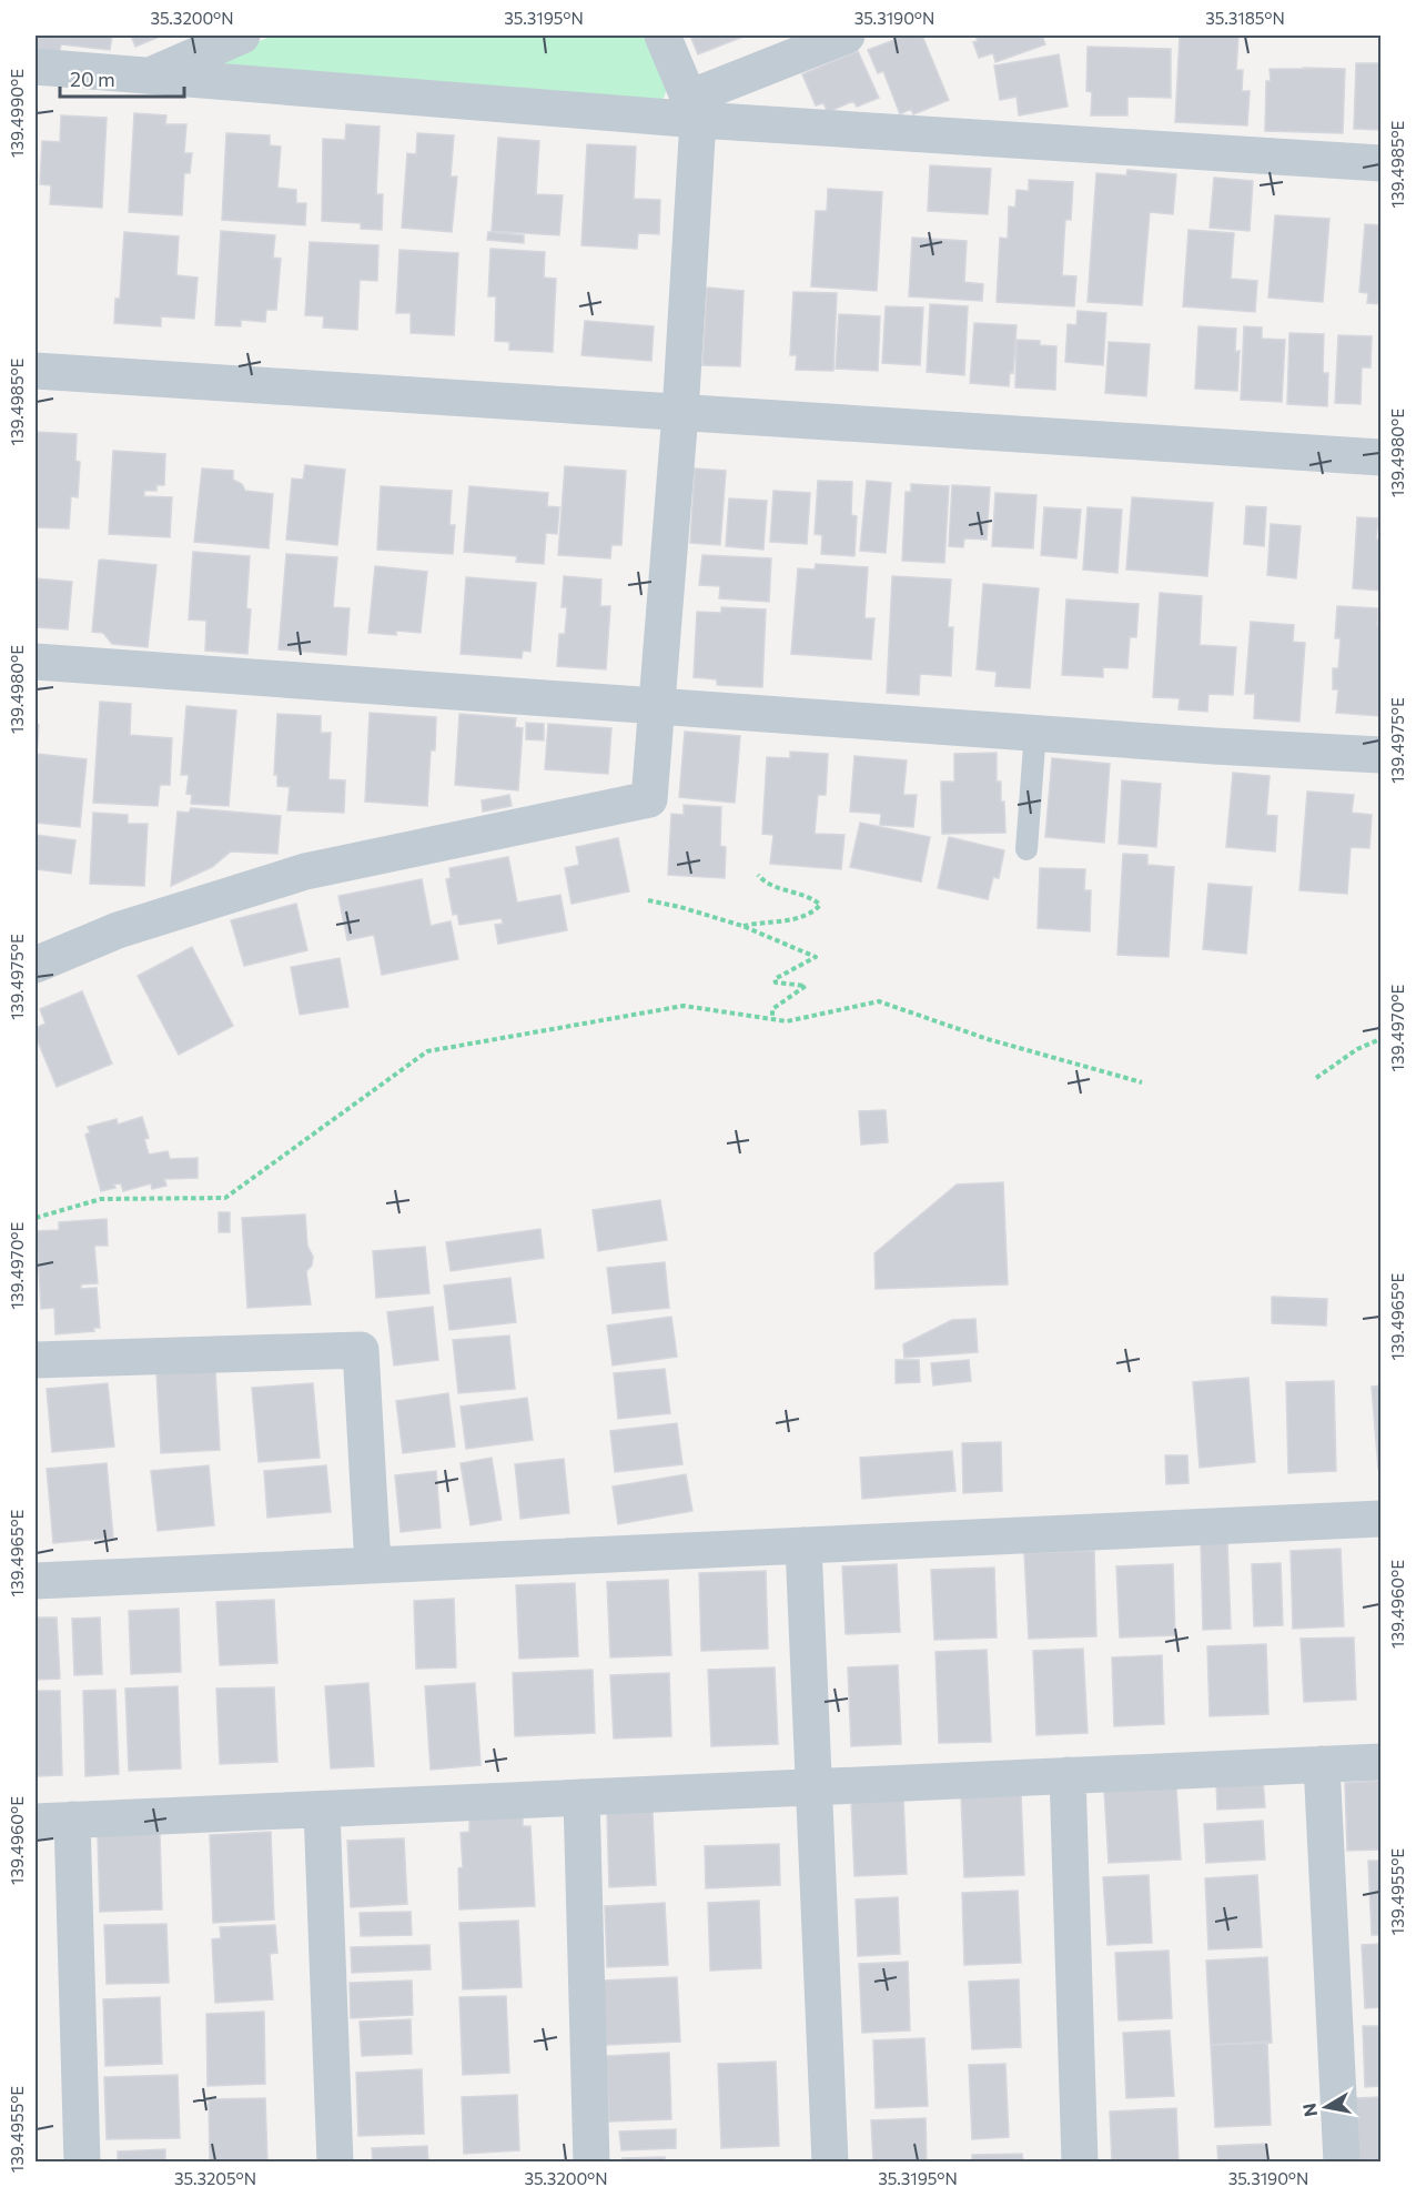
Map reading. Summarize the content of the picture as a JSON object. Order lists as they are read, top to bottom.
{
  "scale_bar": "20 m",
  "north": "left",
  "coordinates": [
    "35.3200°N",
    "35.3195°N",
    "35.3190°N",
    "35.3185°N",
    "139.4990°E",
    "139.4985°E",
    "139.4980°E",
    "139.4975°E",
    "139.4970°E",
    "139.4965°E",
    "139.4960°E",
    "139.4955°E",
    "35.3205°N"
  ]
}
